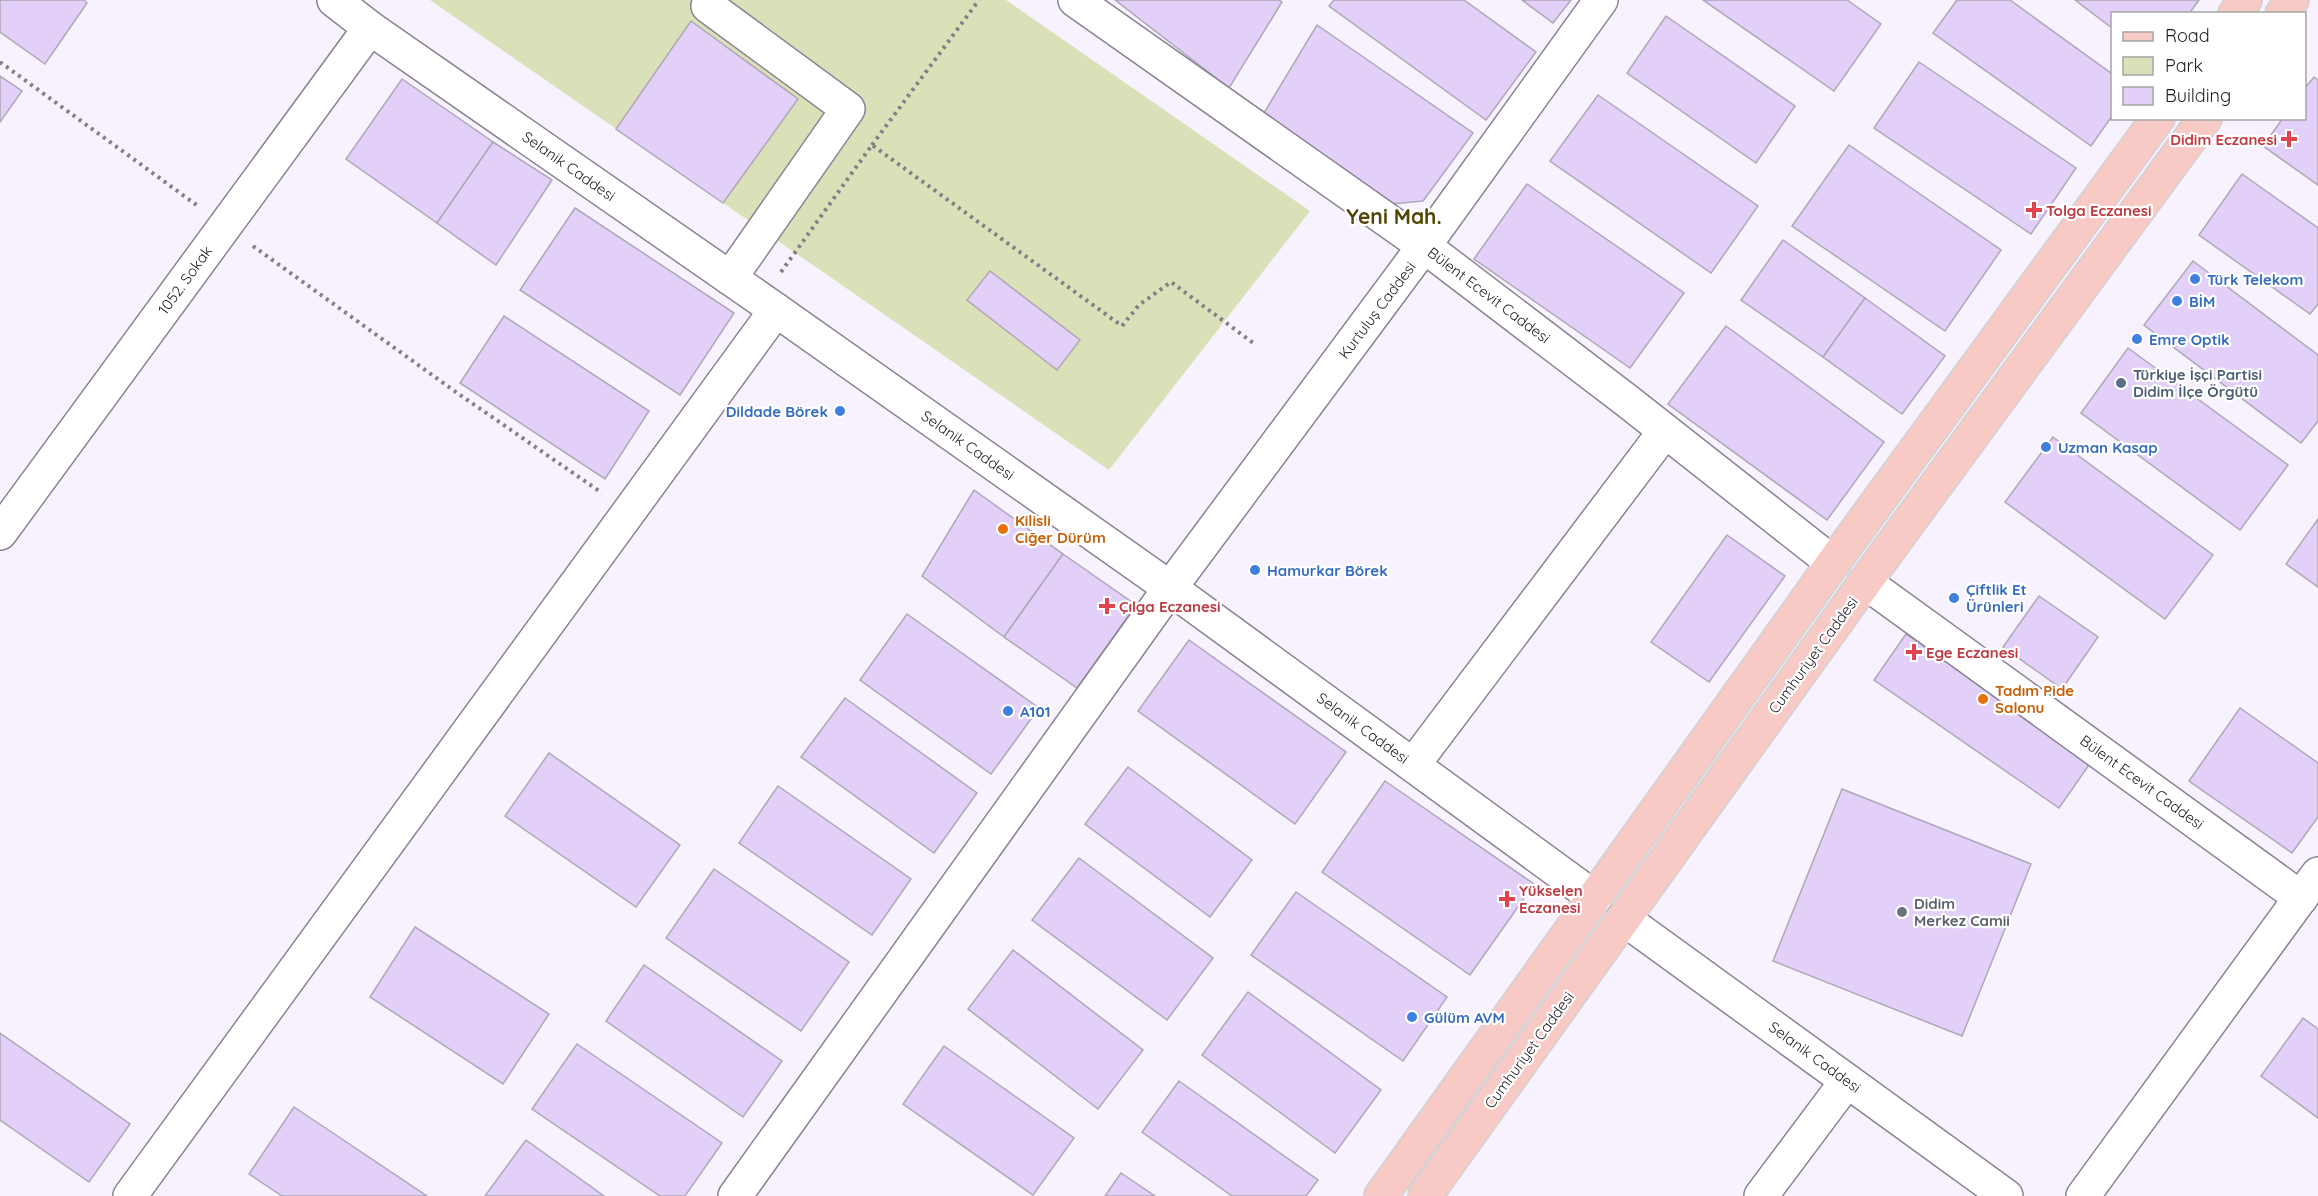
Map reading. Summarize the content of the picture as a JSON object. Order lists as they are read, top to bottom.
{
  "streets": {
    "main road": ["Cumhuriyet Caddesi"],
    "street": [
      "Selanik Caddesi",
      "1052. Sokak",
      "Bülent Ecevit Caddesi",
      "Kurtuluş Caddesi"
    ]
  },
  "crossings": [
    ["Selanik Caddesi", "1052. Sokak"],
    ["Selanik Caddesi", "Kurtuluş Caddesi"],
    ["Selanik Caddesi", "Cumhuriyet Caddesi"],
    ["Bülent Ecevit Caddesi", "Kurtuluş Caddesi"],
    ["Bülent Ecevit Caddesi", "Cumhuriyet Caddesi"]
  ],
  "districts": ["Yeni Mah."],
  "places": {
    "health": [
      "Didim Eczanesi",
      "Tolga Eczanesi",
      "Çılga Eczanesi",
      "Ege Eczanesi",
      "Yükselen Eczanesi"
    ],
    "other": [
      "Türk Telekom",
      "BİM",
      "Emre Optik",
      "Türkiye İşçi Partisi Didim İlçe Örgütü",
      "Dildade Börek",
      "Uzman Kasap",
      "Kilisli Ciğer Dürüm",
      "Hamurkar Börek",
      "Çiftlik Et Ürünleri",
      "Tadım Pide Salonu",
      "A101",
      "Didim Merkez Camii",
      "Gülüm AVM"
    ]
  },
  "legend": ["Road", "Park", "Building"]
}
